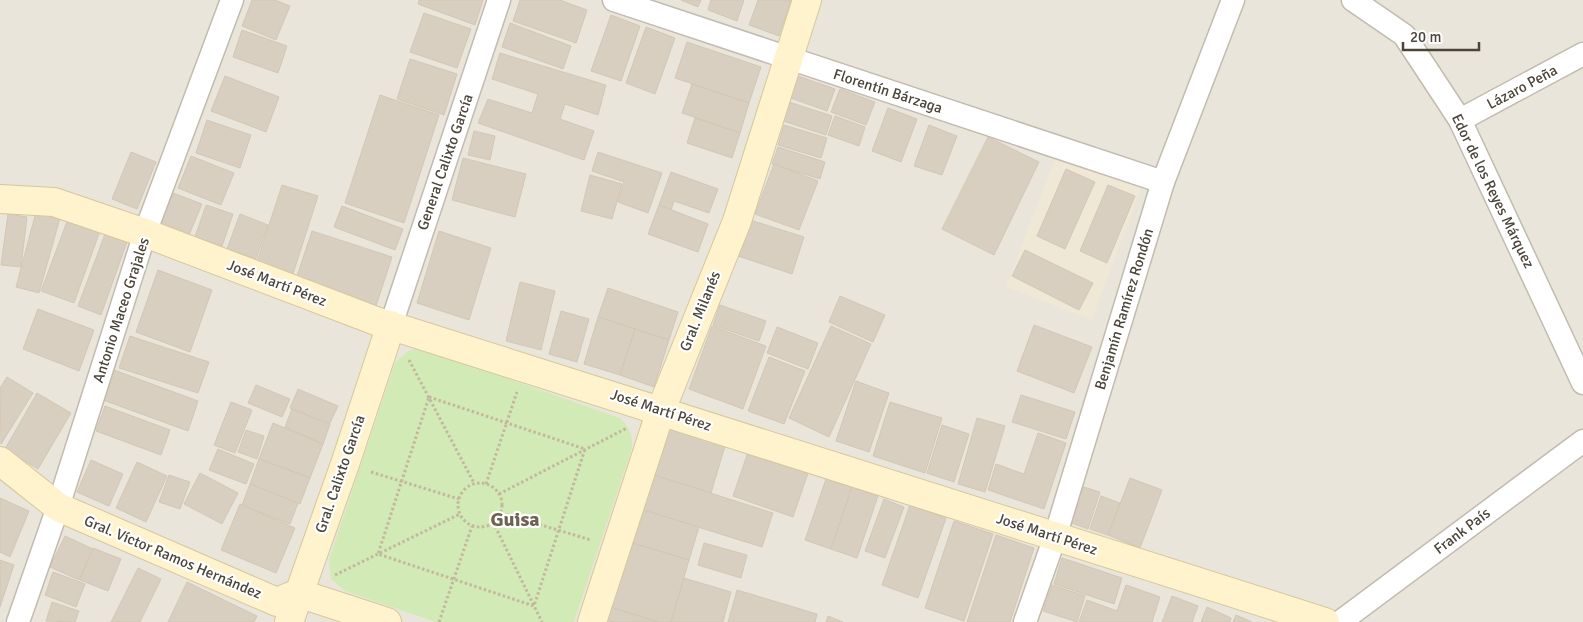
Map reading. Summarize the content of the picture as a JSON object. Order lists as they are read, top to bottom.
{
  "streets": {
    "street": [
      "Lázaro Peña",
      "Florentín Bárzaga",
      "General Calixto García",
      "Edor de los Reyes Márquez",
      "José Martí Pérez",
      "Benjamín Ramírez Rondón",
      "Antonio Maceo Grajales",
      "Gral. Milanés",
      "Gral. Calixto García",
      "Frank País",
      "Gral. Víctor Ramos Hernández"
    ]
  },
  "crossings": [
    ["Lázaro Peña", "Edor de los Reyes Márquez"],
    ["Florentín Bárzaga", "Benjamín Ramírez Rondón"],
    ["Florentín Bárzaga", "Gral. Milanés"],
    ["General Calixto García", "José Martí Pérez"],
    ["General Calixto García", "Gral. Calixto García"],
    ["José Martí Pérez", "Benjamín Ramírez Rondón"],
    ["José Martí Pérez", "Antonio Maceo Grajales"],
    ["José Martí Pérez", "Gral. Milanés"],
    ["José Martí Pérez", "Gral. Calixto García"],
    ["Antonio Maceo Grajales", "Gral. Víctor Ramos Hernández"],
    ["Gral. Calixto García", "Gral. Víctor Ramos Hernández"]
  ],
  "districts": ["Guisa"],
  "scale_bar": "20 m"
}
